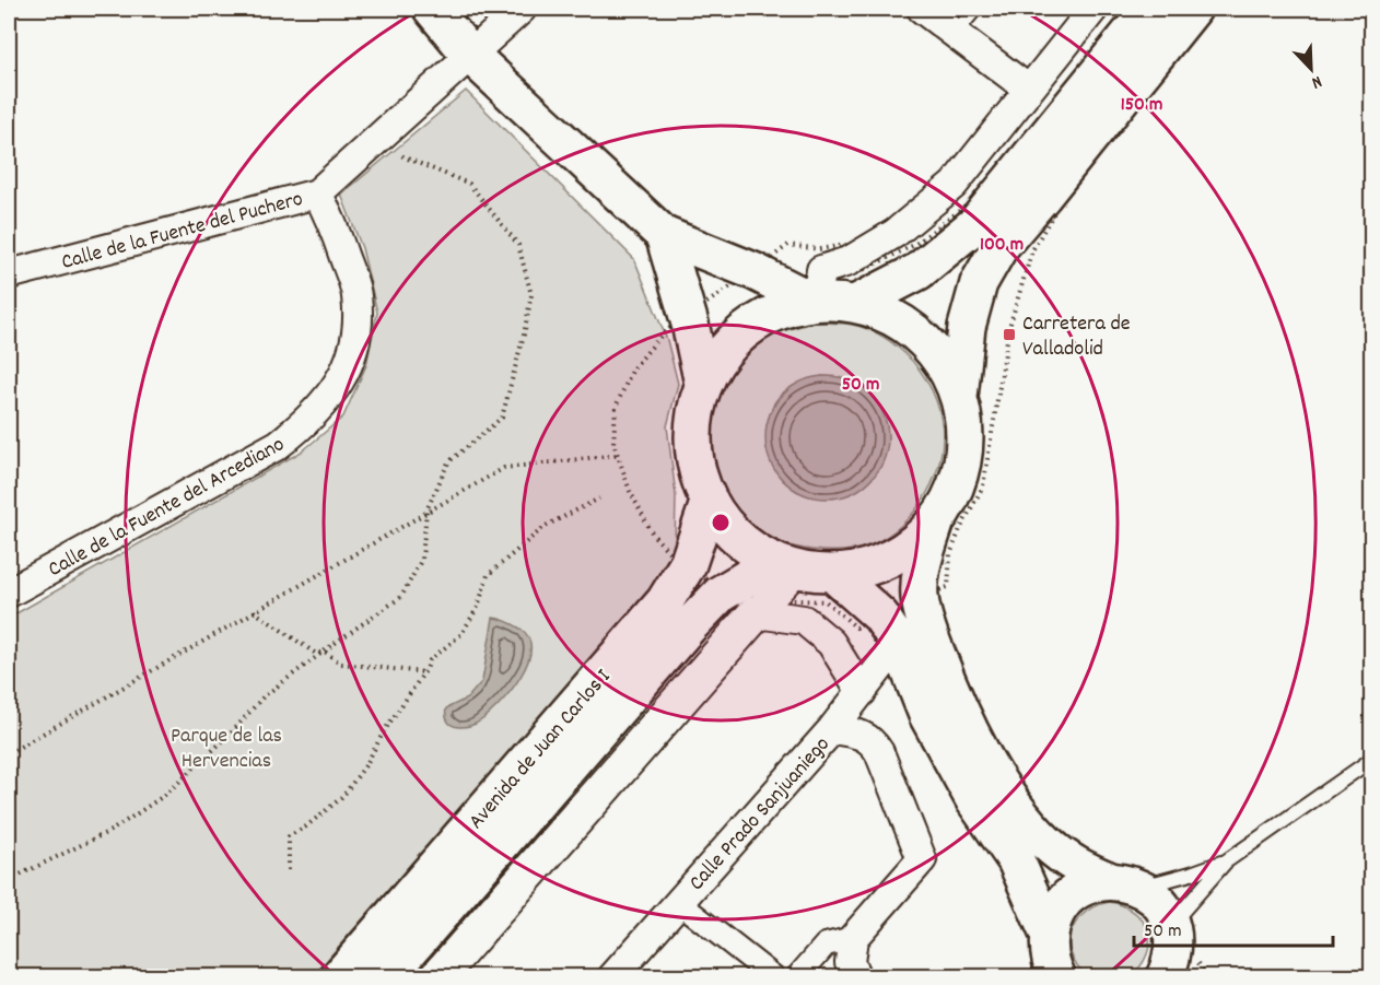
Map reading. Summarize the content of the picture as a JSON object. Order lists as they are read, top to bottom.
{
  "streets": {
    "main road": ["Avenida de Juan Carlos I"],
    "street": ["Calle de la Fuente del Puchero", "Calle de la Fuente del Arcediano", "Calle Prado Sanjuaniego"]
  },
  "crossings": [
    ["Calle de la Fuente del Puchero", "Calle de la Fuente del Arcediano"]
  ],
  "parks": ["Parque de las Hervencias"],
  "places": {
    "transit": ["Carretera de Valladolid"]
  },
  "scale_bar": "50 m",
  "north": "bottom right",
  "rings": ["150 m", "100 m", "50 m"]
}
